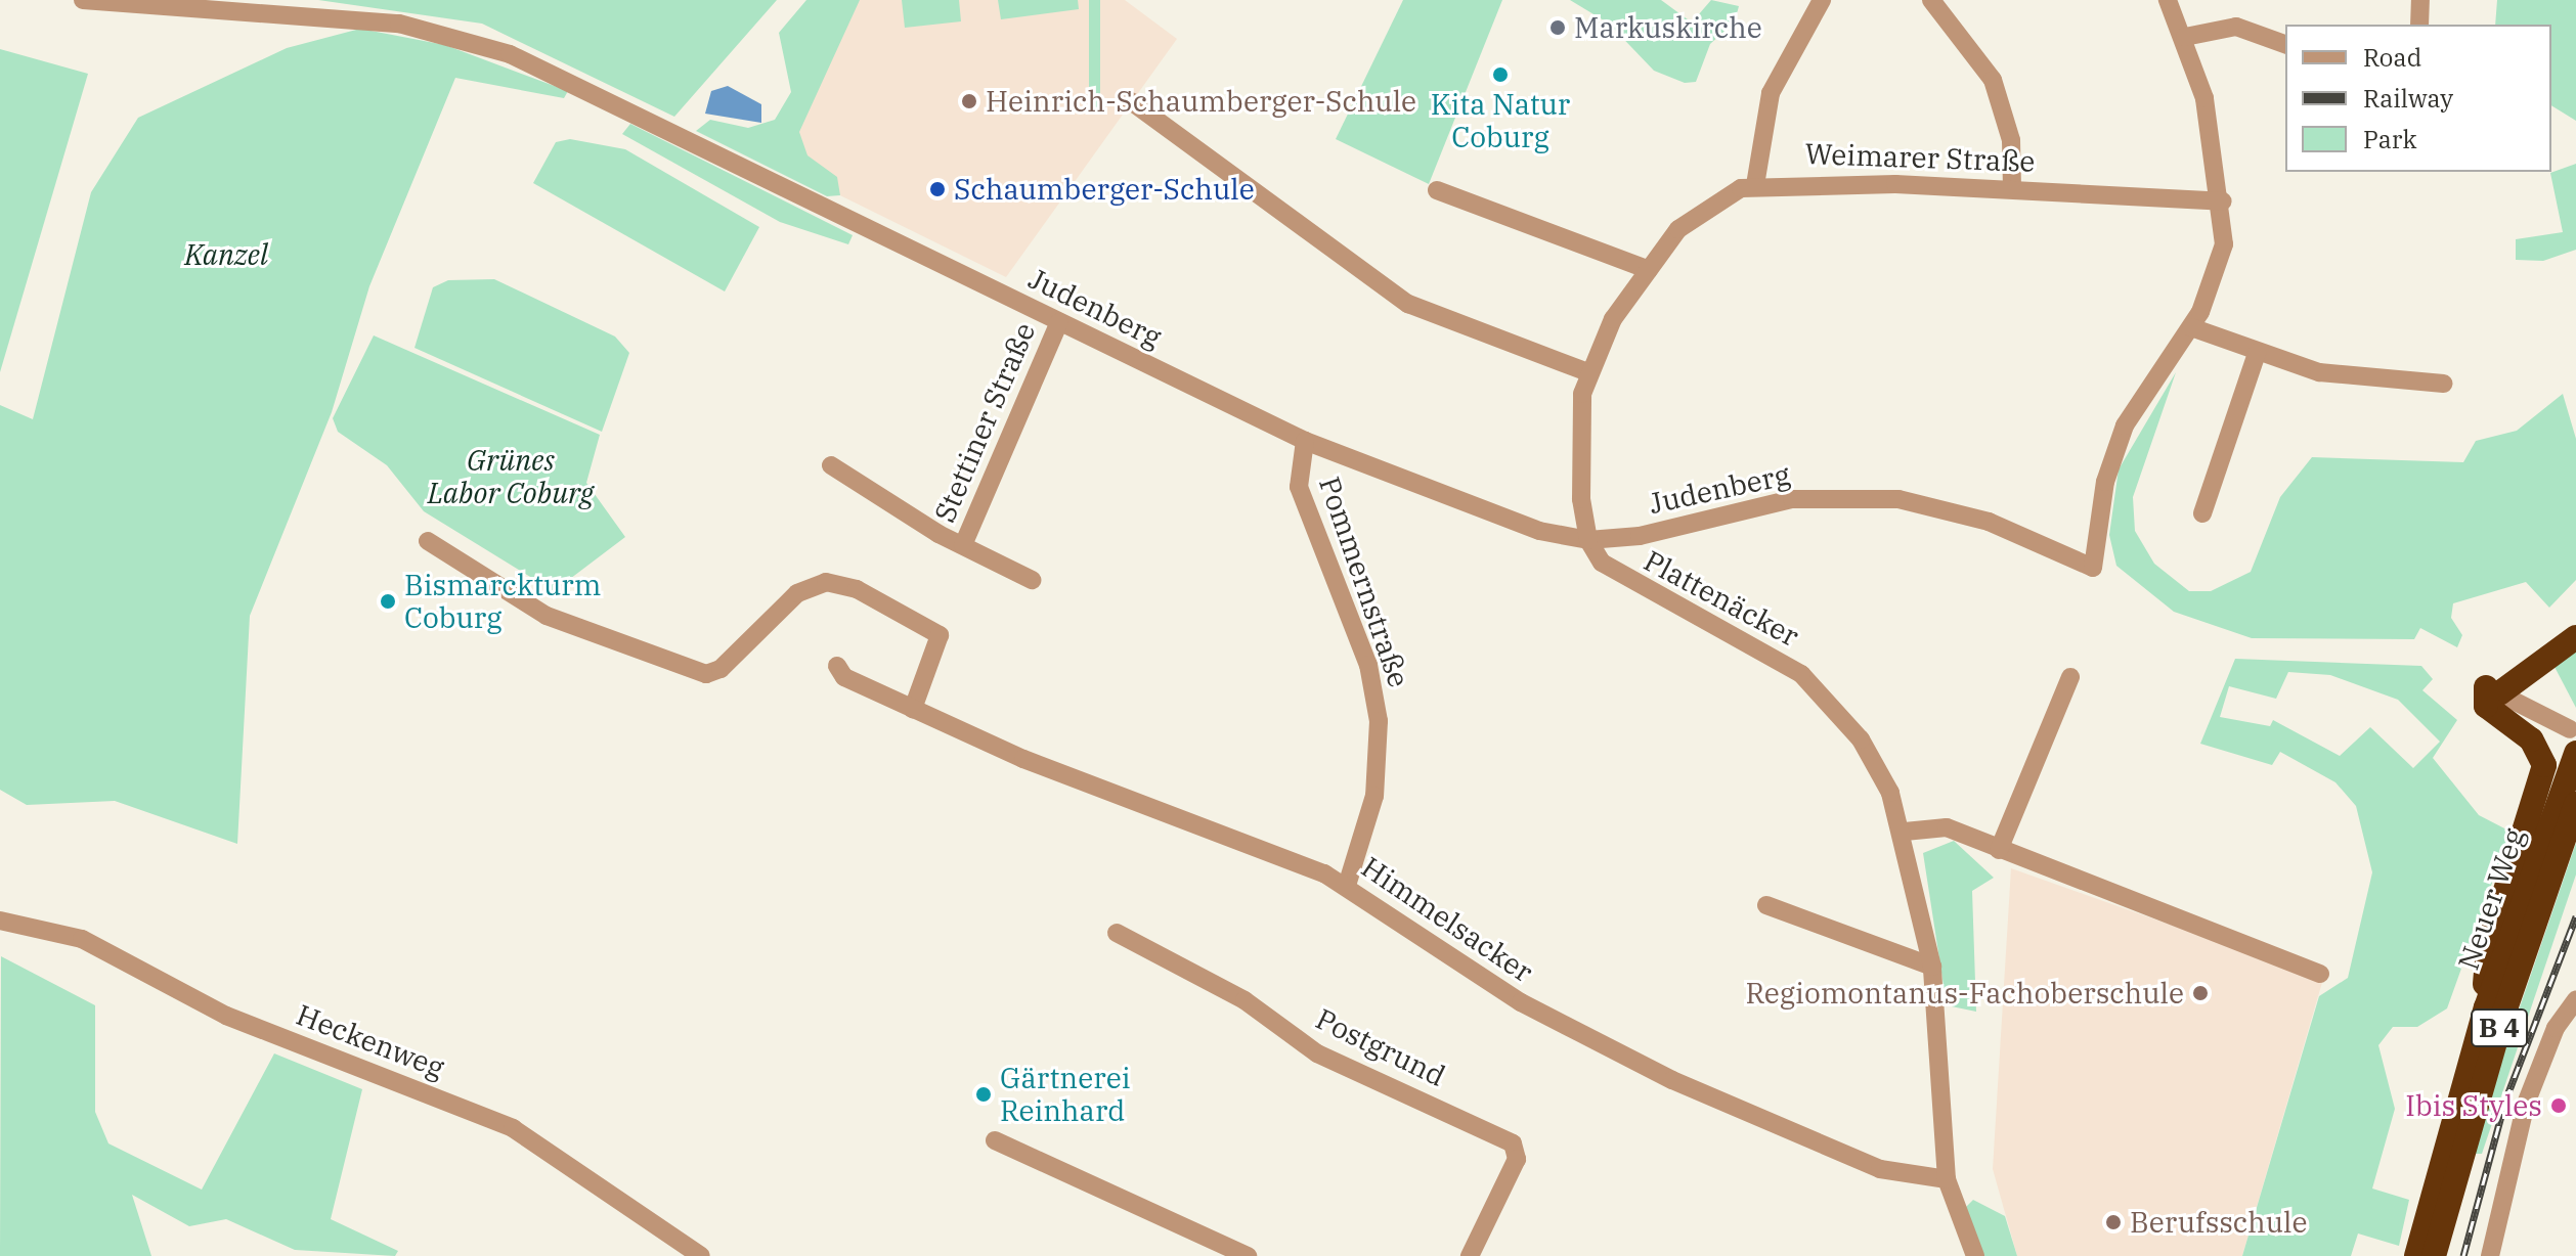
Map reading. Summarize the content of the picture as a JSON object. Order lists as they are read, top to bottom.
{
  "streets": {
    "highway": ["Neuer Weg", "B 4"],
    "street": [
      "Weimarer Straße",
      "Judenberg",
      "Stettiner Straße",
      "Pommernstraße",
      "Plattenäcker",
      "Himmelsacker",
      "Heckenweg",
      "Postgrund"
    ]
  },
  "crossings": [
    ["Weimarer Straße", "Judenberg"],
    ["Weimarer Straße", "Plattenäcker"],
    ["Judenberg", "Stettiner Straße"],
    ["Judenberg", "Pommernstraße"],
    ["Judenberg", "Plattenäcker"],
    ["Pommernstraße", "Himmelsacker"],
    ["Plattenäcker", "Himmelsacker"]
  ],
  "parks": ["Kanzel", "Grünes Labor Coburg"],
  "places": [
    "Markuskirche",
    "Kita Natur Coburg",
    "Heinrich-Schaumberger-Schule",
    "Schaumberger-Schule",
    "Bismarckturm Coburg",
    "Regiomontanus-Fachoberschule",
    "Gärtnerei Reinhard",
    "Ibis Styles",
    "Berufsschule"
  ],
  "legend": ["Road", "Railway", "Park"]
}
